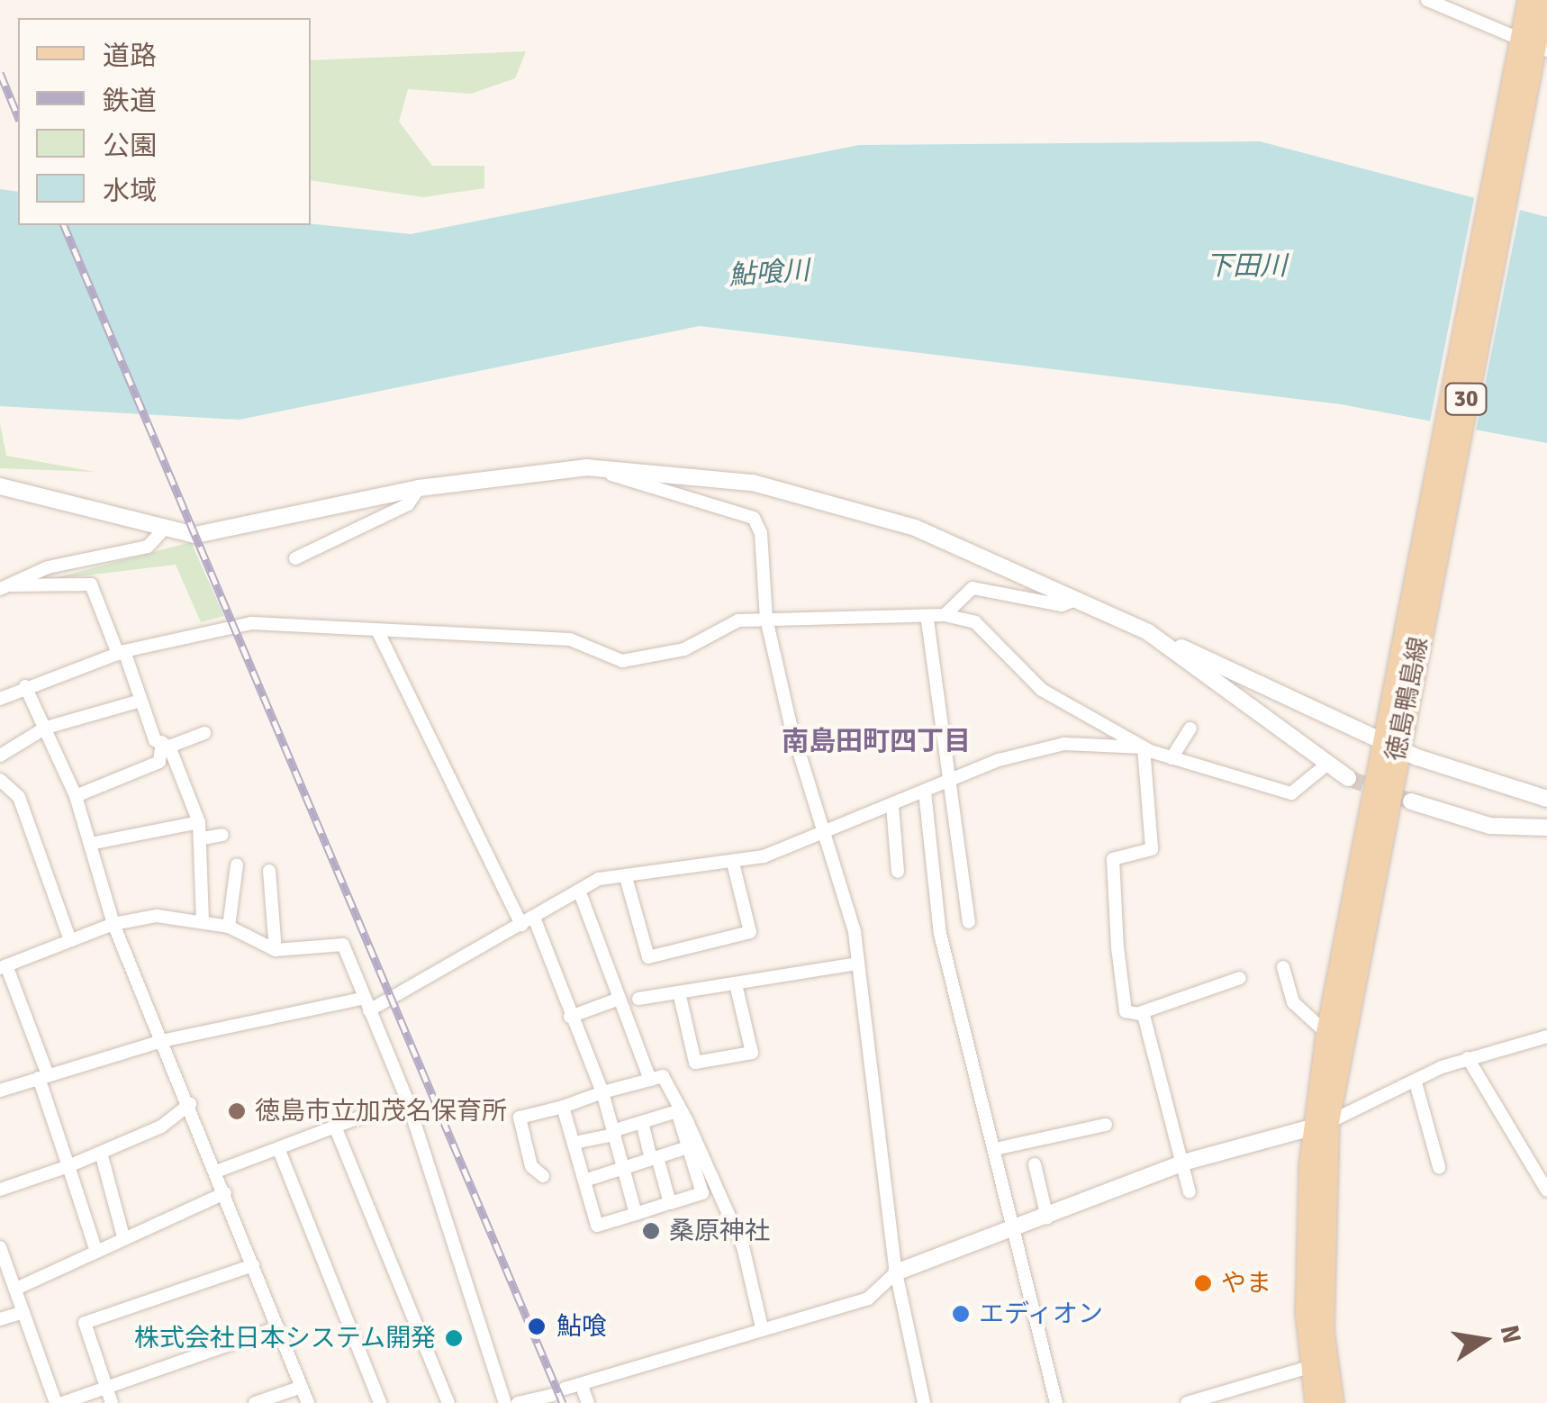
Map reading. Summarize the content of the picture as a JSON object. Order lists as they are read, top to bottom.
{
  "streets": {
    "main road": ["30", "徳島鴨島線"]
  },
  "districts": ["南島田町四丁目"],
  "water": ["下田川", "鮎喰川"],
  "places": [
    "徳島市立加茂名保育所",
    "桑原神社",
    "やま",
    "エディオン",
    "鮎喰",
    "株式会社日本システム開発"
  ],
  "legend": [
    "道路",
    "鉄道",
    "公園",
    "水域"
  ],
  "north": "right"
}
